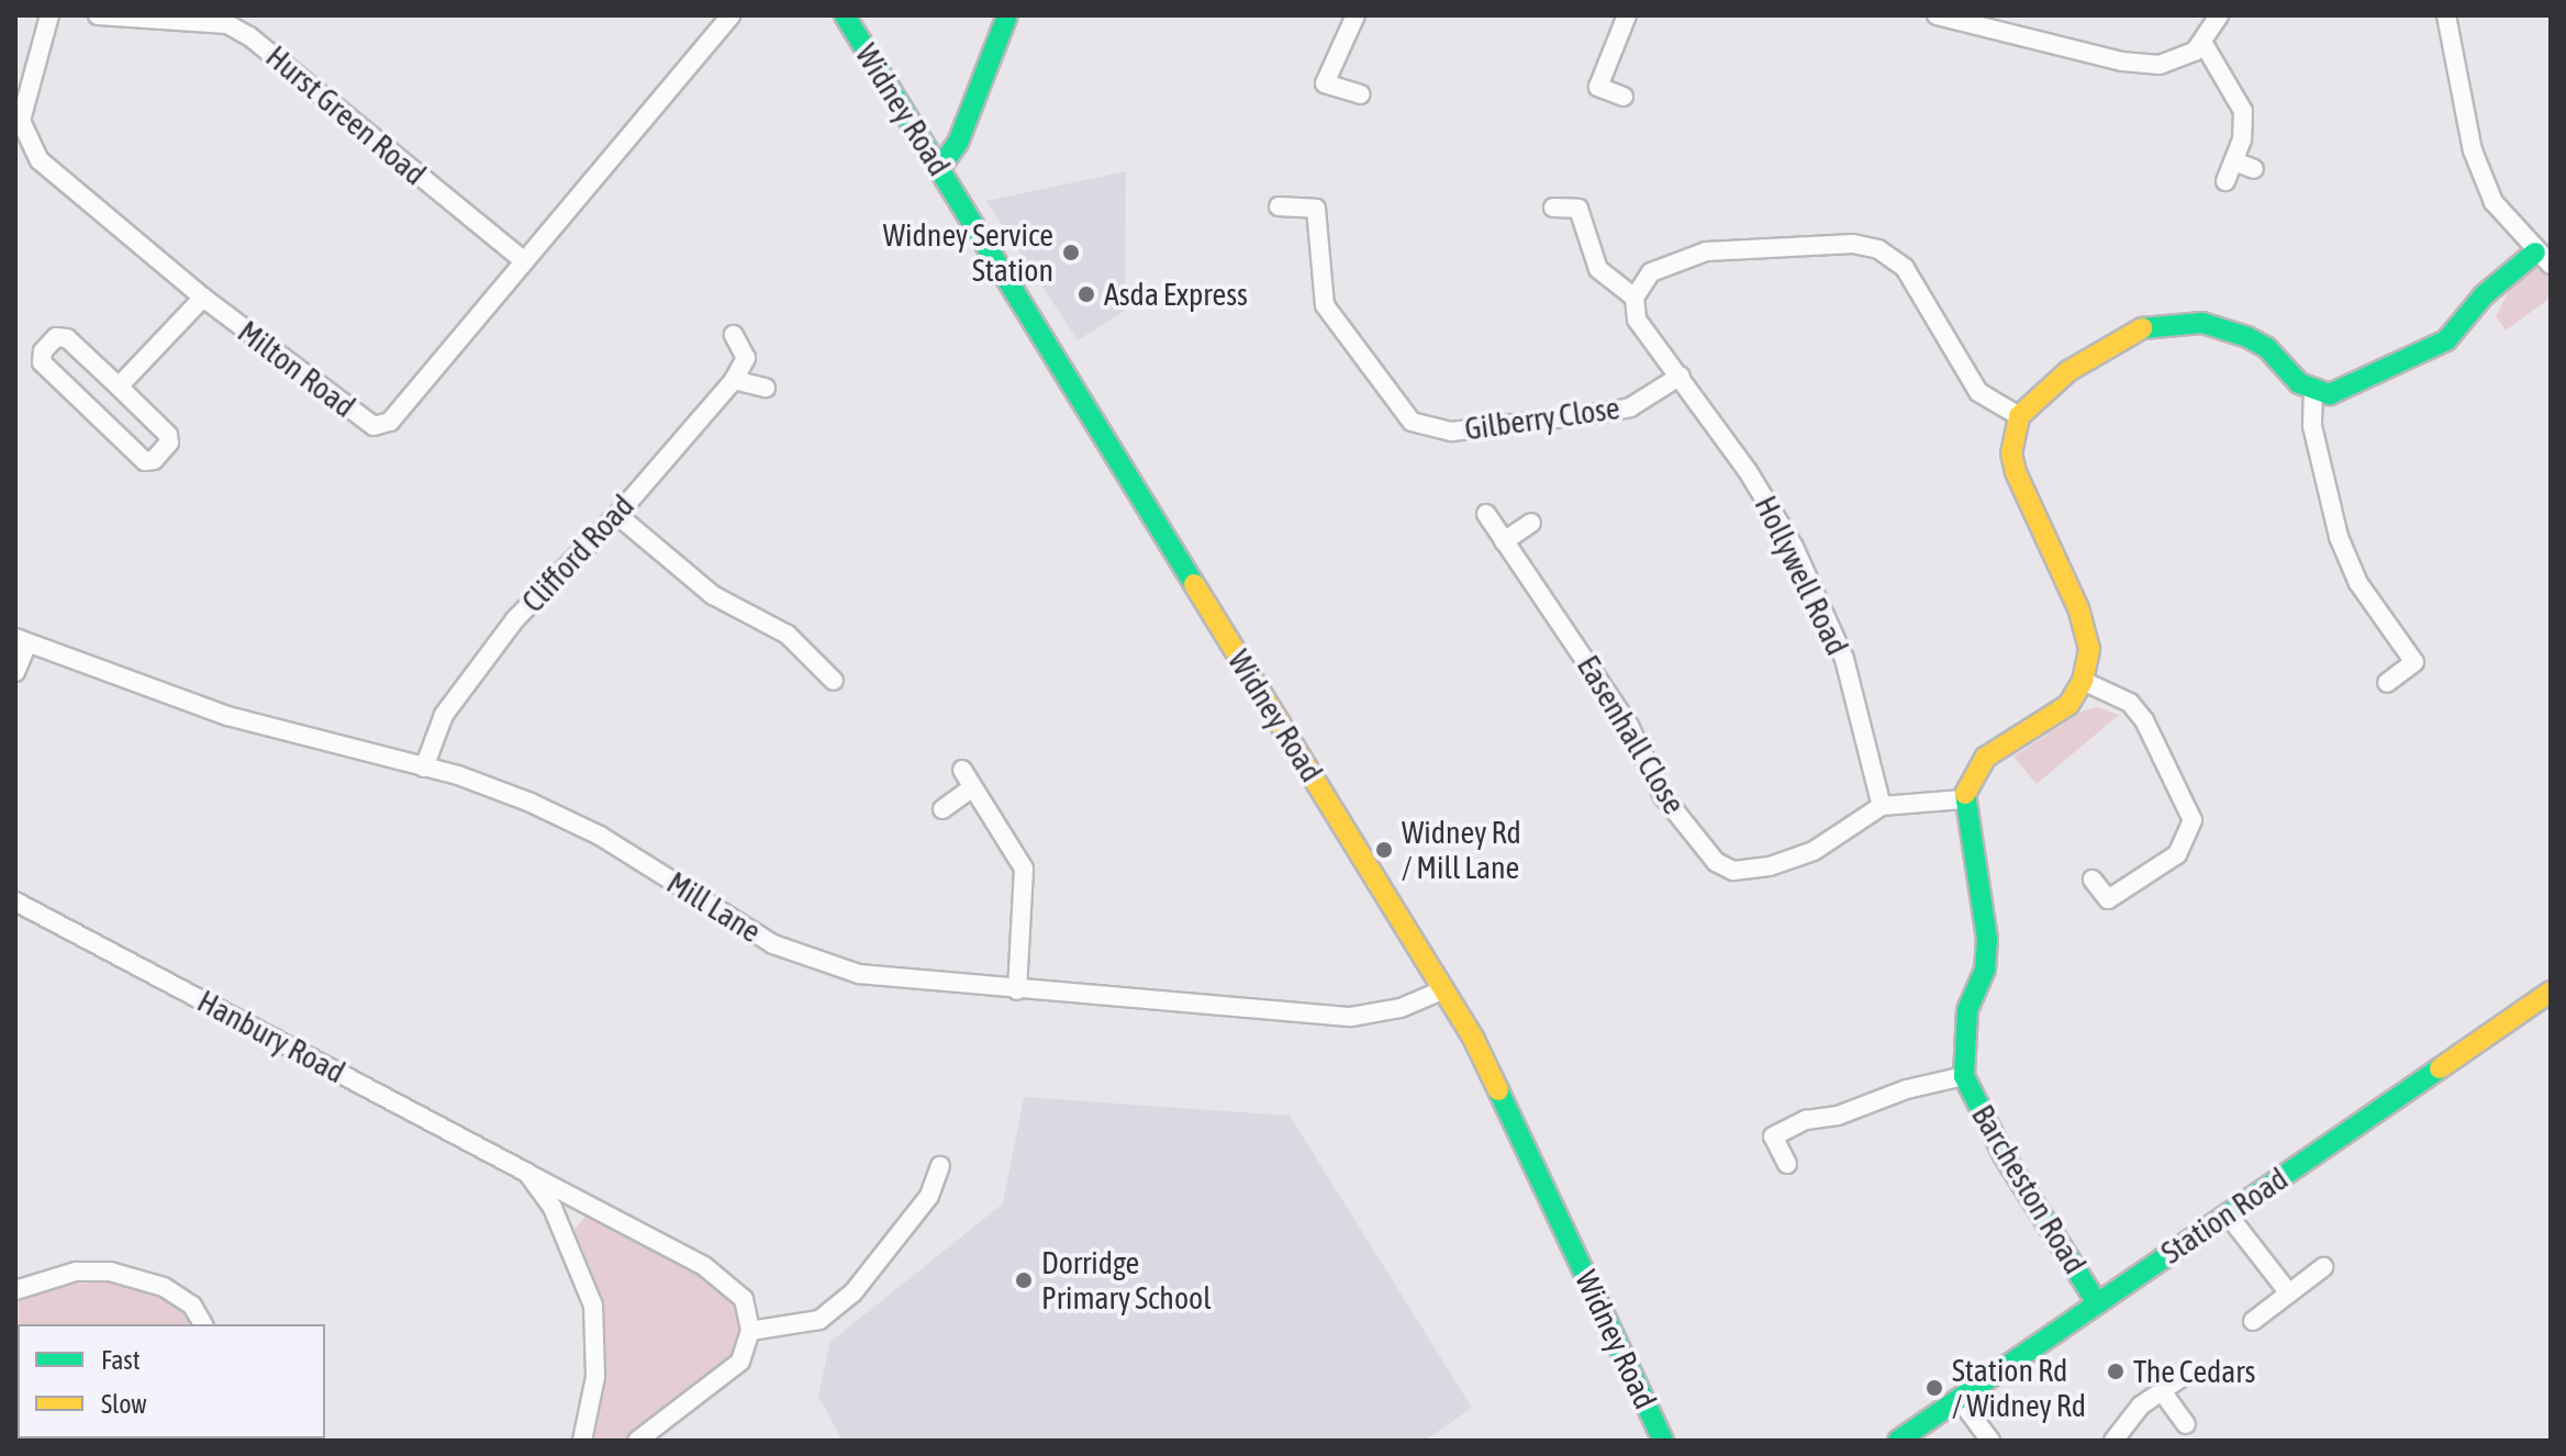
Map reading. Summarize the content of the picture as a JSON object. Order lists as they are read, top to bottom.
{
  "streets": {
    "street": [
      "Widney Road",
      "Hurst Green Road",
      "Milton Road",
      "Gilberry Close",
      "Clifford Road",
      "Hollywell Road",
      "Easenhall Close",
      "Mill Lane",
      "Hanbury Road",
      "Barcheston Road",
      "Station Road"
    ]
  },
  "crossings": [
    ["Widney Road", "Mill Lane"],
    ["Hurst Green Road", "Milton Road"],
    ["Gilberry Close", "Hollywell Road"],
    ["Clifford Road", "Mill Lane"],
    ["Hollywell Road", "Easenhall Close"],
    ["Barcheston Road", "Station Road"]
  ],
  "places": [
    "Widney Service Station",
    "Asda Express",
    "Widney Rd / Mill Lane",
    "Dorridge Primary School",
    "The Cedars",
    "Station Rd / Widney Rd"
  ],
  "legend": ["Fast", "Slow"]
}
